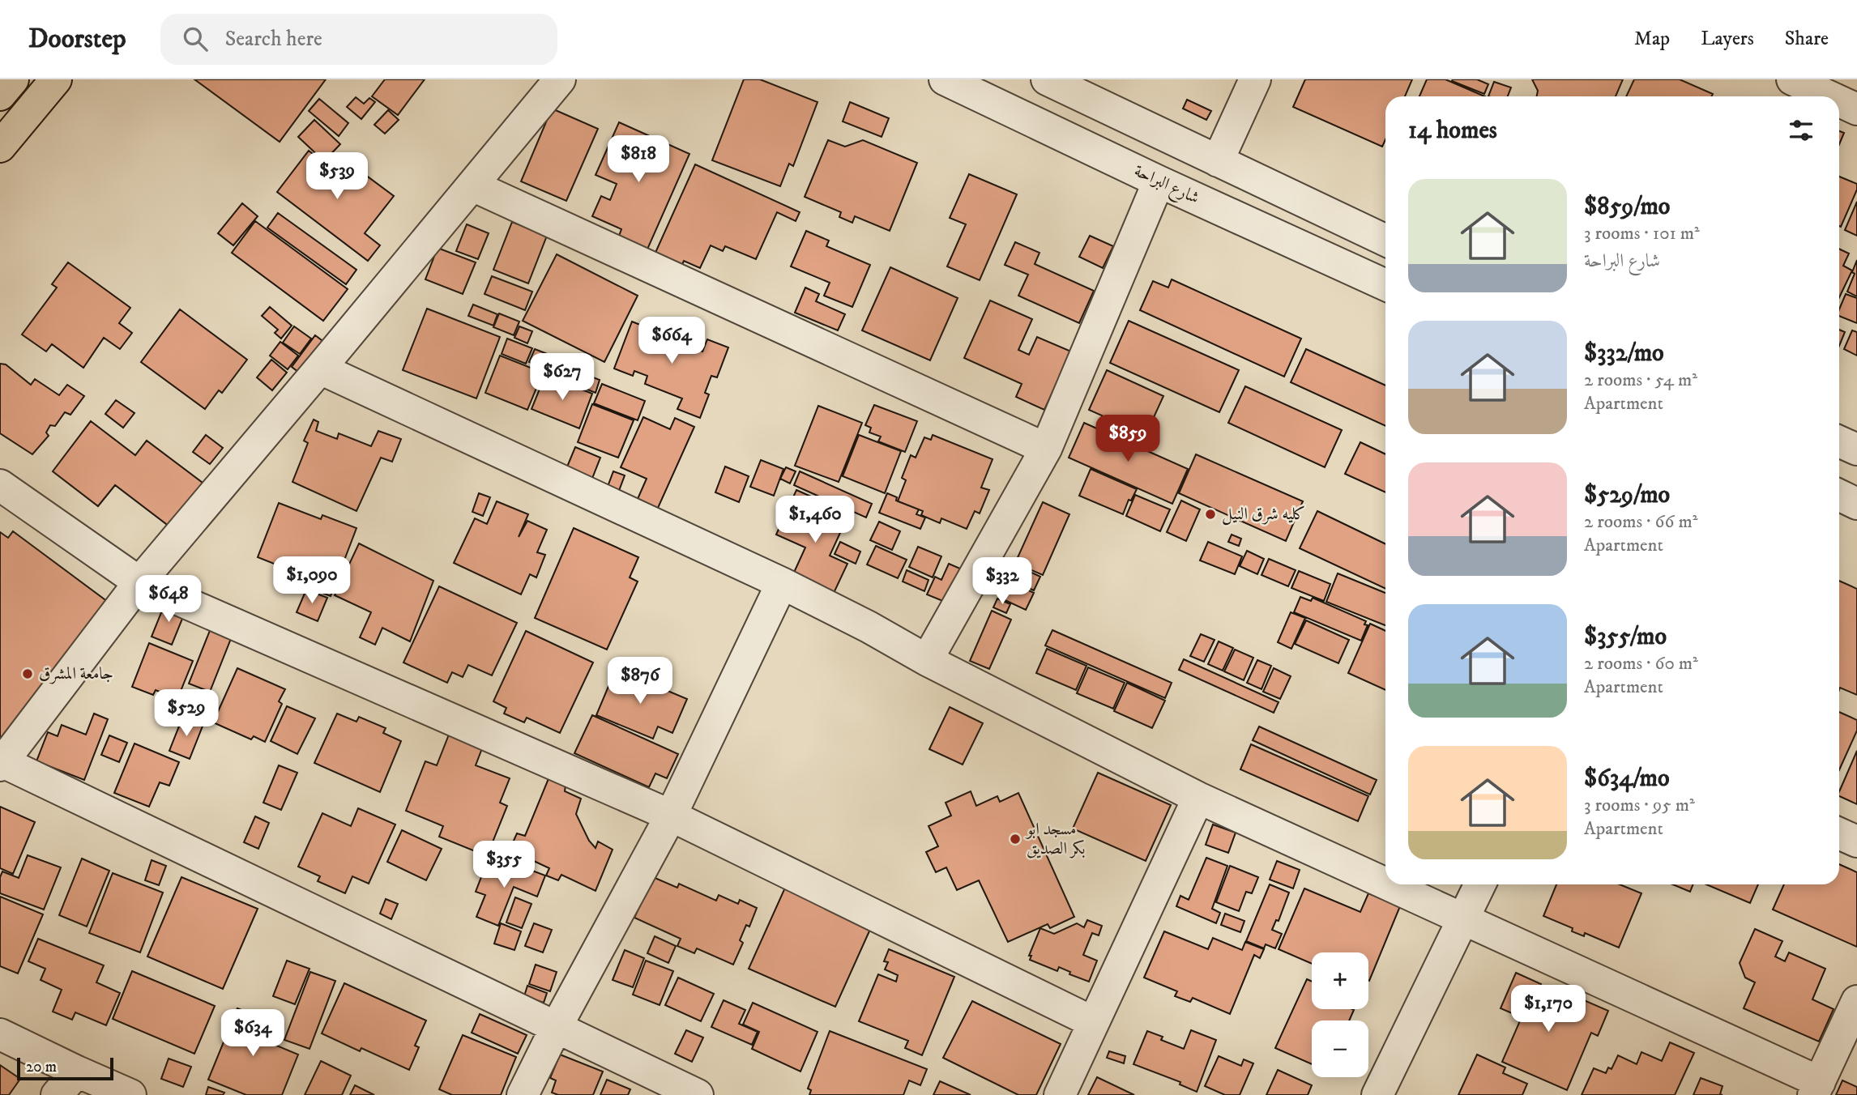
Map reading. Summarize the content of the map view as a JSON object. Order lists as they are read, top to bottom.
{
  "streets": {
    "street": ["شارع البراحة"]
  },
  "places": ["كليه شرق النيل", "جامعة المشرق", "مسجد ابو بكر الصديق"],
  "scale_bar": "20 m",
  "page": {
    "header": "Doorstep",
    "search": "Search here",
    "nav": ["Map", "Layers", "Share"],
    "heading": "14 homes",
    "price": [
      "$818",
      "$539",
      "$664",
      "$627",
      "$859",
      "$1,460",
      "$1,090",
      "$332",
      "$648",
      "$876",
      "$529",
      "$355",
      "$1,170",
      "$634"
    ],
    "list": [
      {
        "name": "$859/mo",
        "note": "3 rooms · 101 m² · شارع البراحة"
      },
      {
        "name": "$332/mo",
        "note": "2 rooms · 54 m² · Apartment"
      },
      {
        "name": "$529/mo",
        "note": "2 rooms · 66 m² · Apartment"
      },
      {
        "name": "$355/mo",
        "note": "2 rooms · 60 m² · Apartment"
      },
      {
        "name": "$634/mo",
        "note": "3 rooms · 95 m² · Apartment"
      }
    ],
    "map_buttons": ["+", "−"],
    "scale": "20 m"
  }
}
